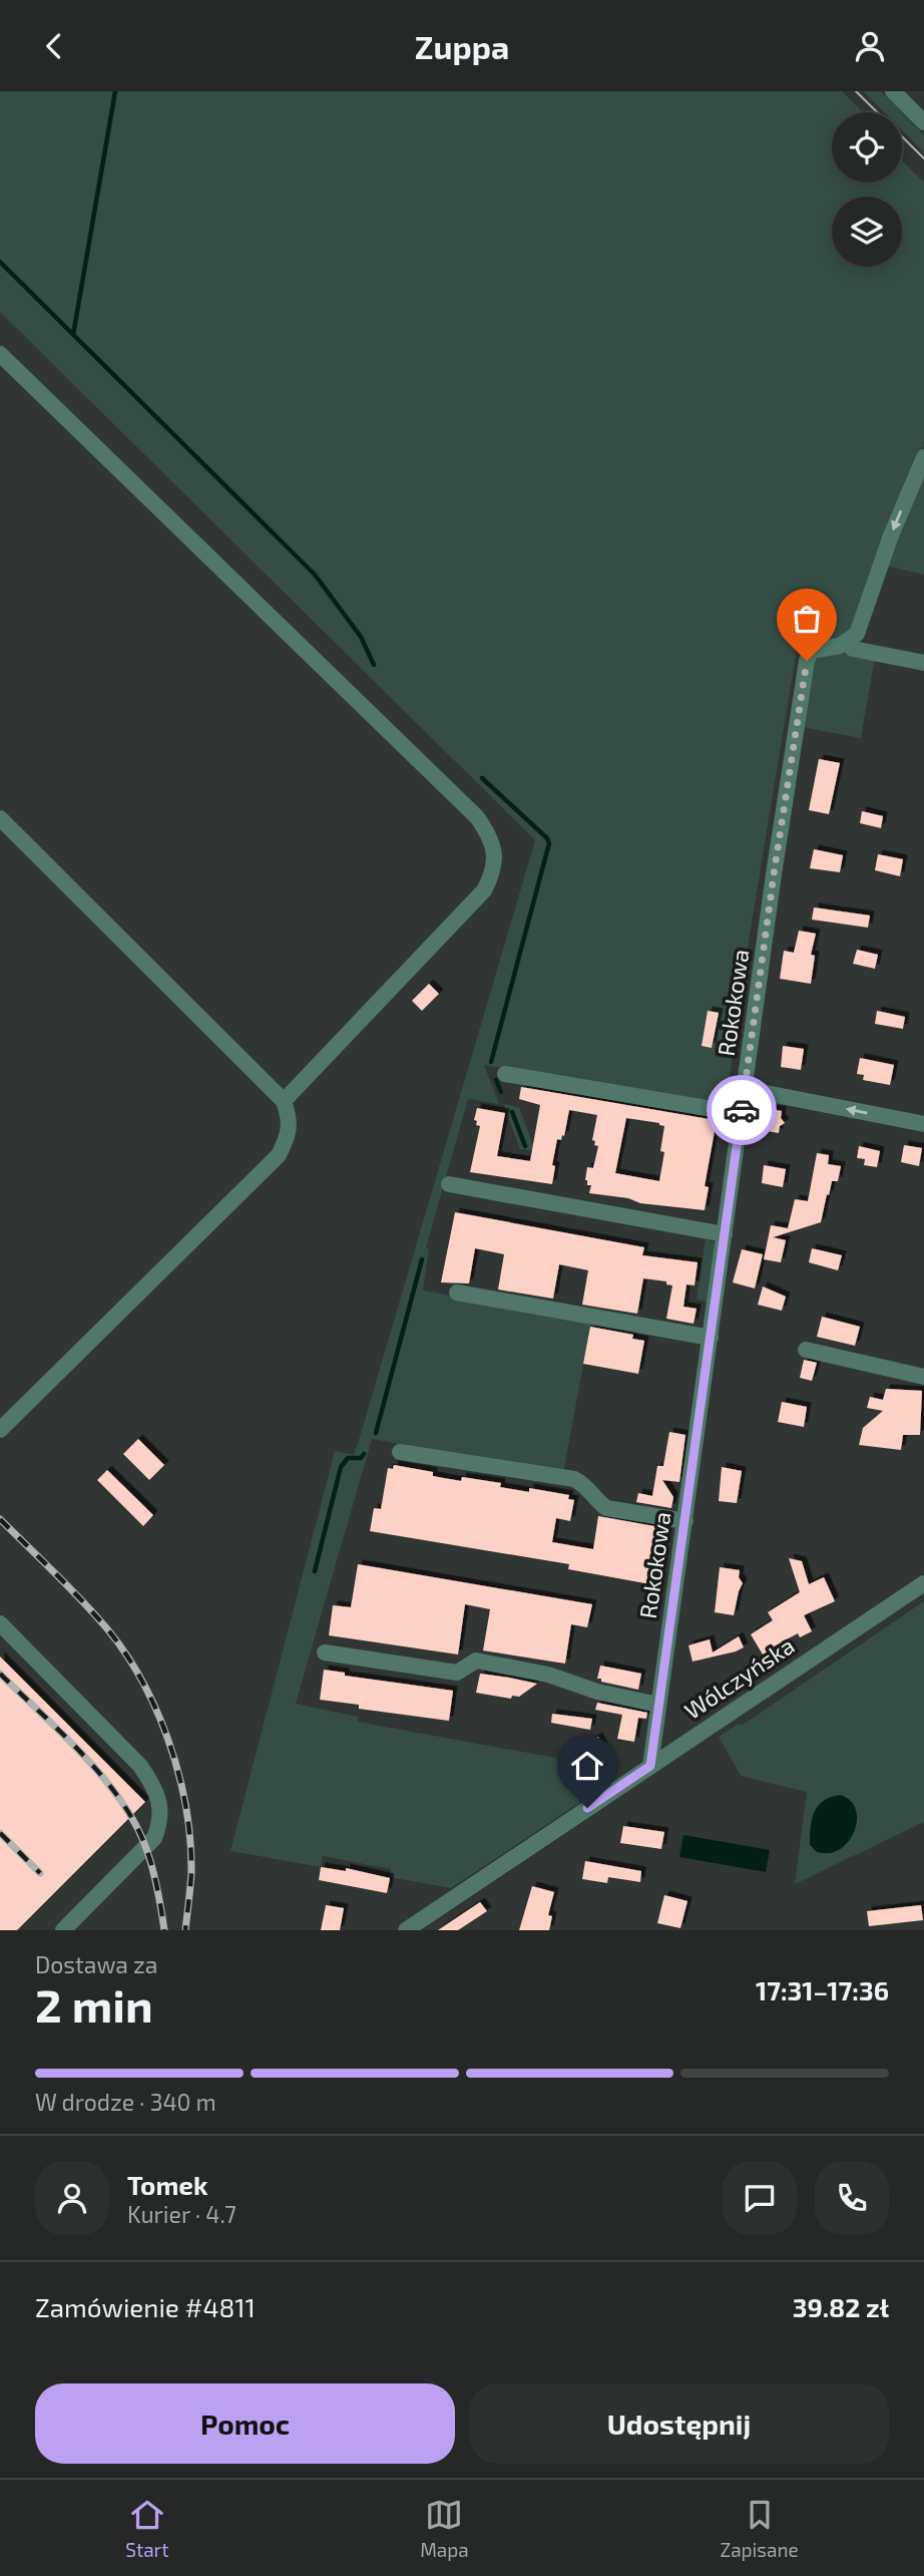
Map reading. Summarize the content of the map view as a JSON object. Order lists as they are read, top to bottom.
{
  "streets": {
    "street": ["Rokokowa", "Wólczyńska"]
  },
  "crossings": [
    ["Rokokowa", "Wólczyńska"]
  ],
  "page": {
    "header": "Zuppa",
    "heading": ["2 min", "Dostawa za", "17:31–17:36"],
    "panel": [
      "Tomek",
      "Kurier · 4.7",
      "Zamówienie #4811",
      "39.82 zł"
    ],
    "bar": "W drodze · 340 m",
    "buttons": ["Pomoc", "Udostępnij"],
    "tabs": ["Start", "Mapa", "Zapisane"]
  }
}
